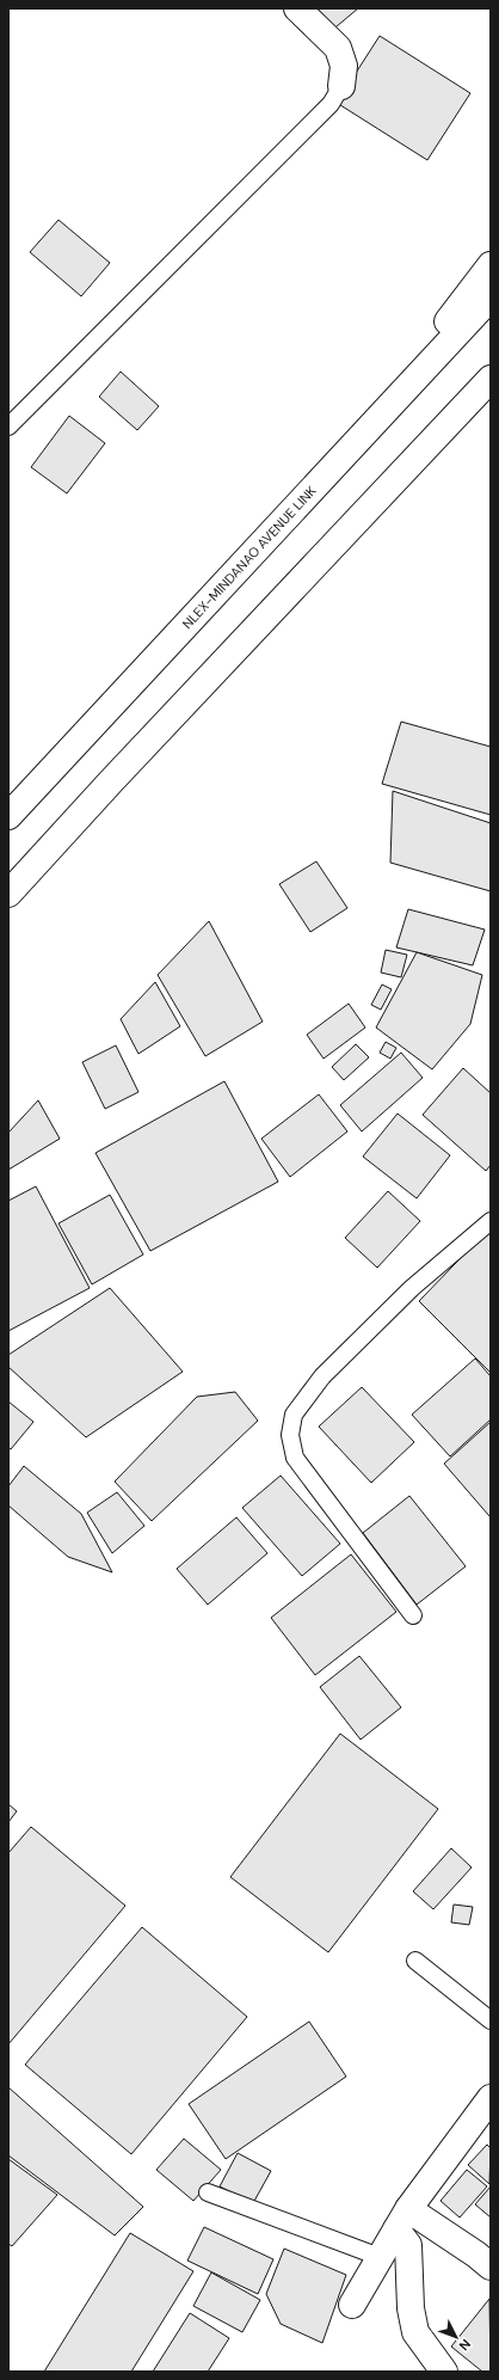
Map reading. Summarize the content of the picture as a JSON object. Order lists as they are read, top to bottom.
{
  "streets": {
    "main road": ["NLEX-MINDANAO AVENUE LINK"]
  },
  "north": "bottom right"
}
